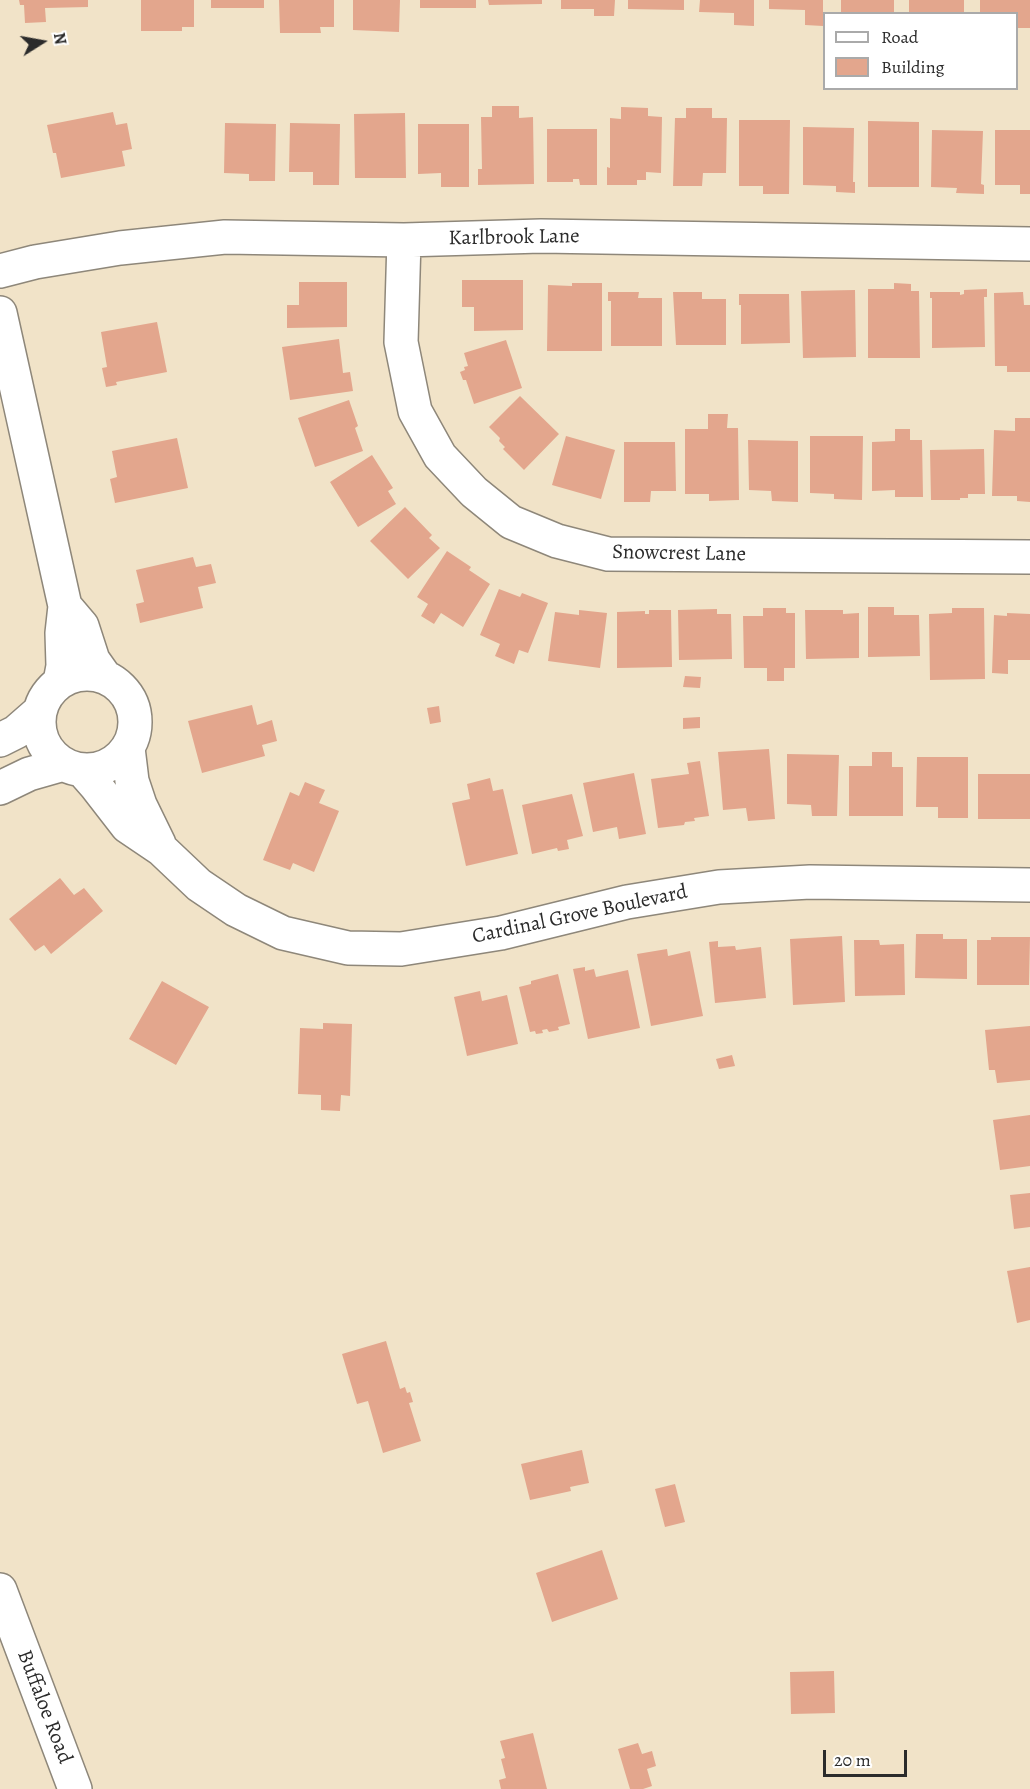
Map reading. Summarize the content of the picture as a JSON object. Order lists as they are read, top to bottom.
{
  "streets": {
    "street": [
      "Karlbrook Lane",
      "Snowcrest Lane",
      "Cardinal Grove Boulevard",
      "Buffaloe Road"
    ]
  },
  "crossings": [
    ["Karlbrook Lane", "Snowcrest Lane"]
  ],
  "legend": ["Road", "Building"],
  "scale_bar": "20 m",
  "north": "right"
}
